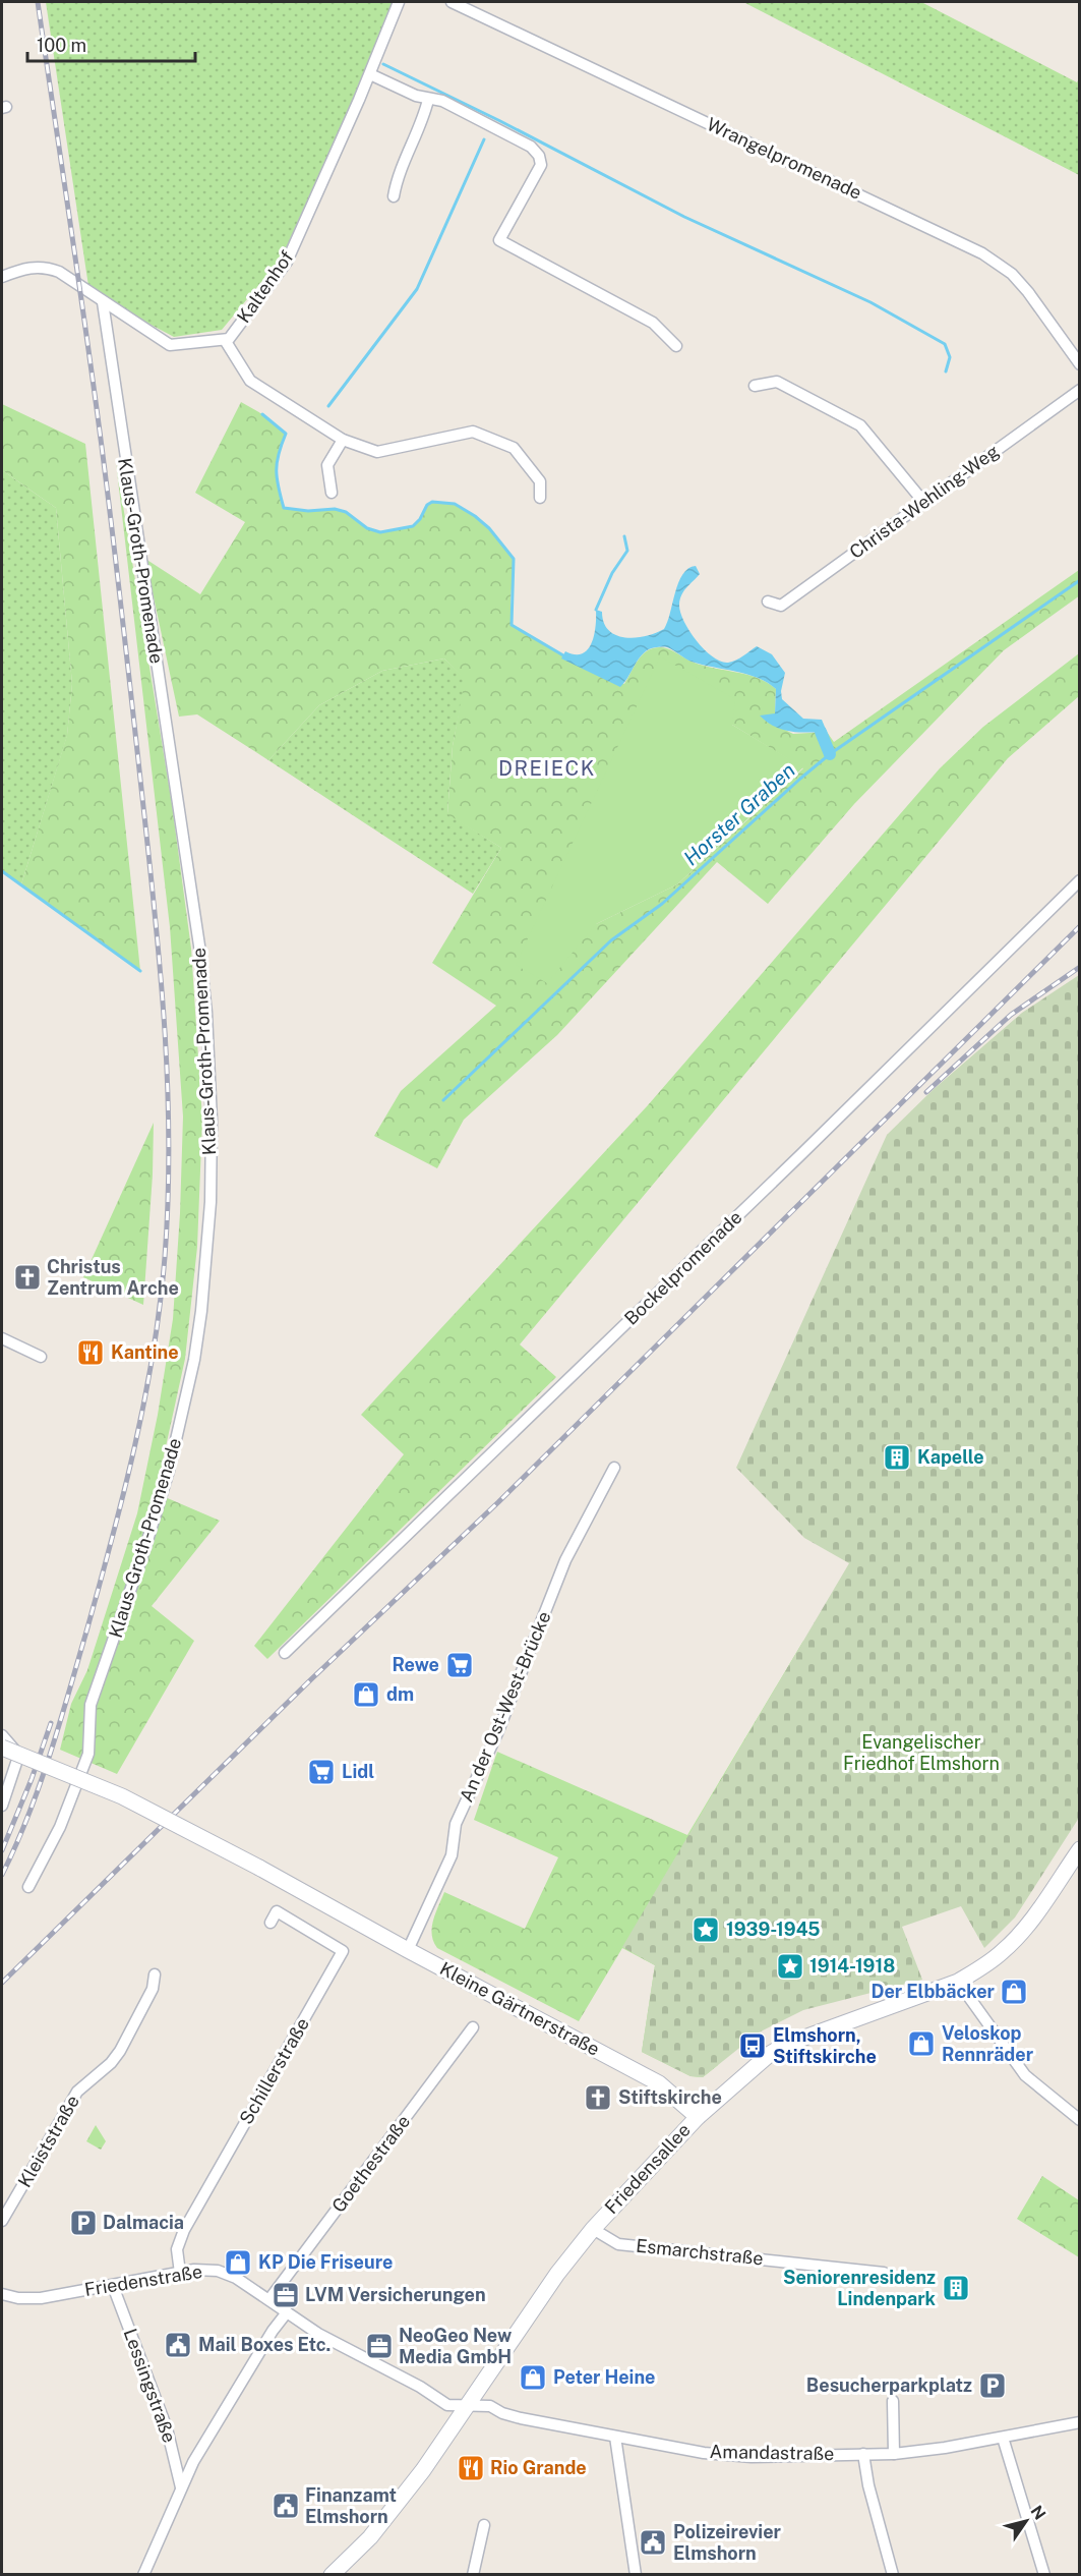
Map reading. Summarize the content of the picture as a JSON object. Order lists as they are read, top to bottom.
{
  "streets": {
    "main road": ["Kleine Gärtnerstraße", "Friedensallee"],
    "street": [
      "Wrangelpromenade",
      "Kaltenhof",
      "Christa-Wehling-Weg",
      "Klaus-Groth-Promenade",
      "Bockelpromenade",
      "An der Ost-West-Brücke",
      "Schillerstraße",
      "Kleiststraße",
      "Goethestraße",
      "Esmarchstraße",
      "Friedenstraße",
      "Lessingstraße",
      "Amandastraße"
    ]
  },
  "crossings": [
    ["Kaltenhof", "Klaus-Groth-Promenade"],
    ["An der Ost-West-Brücke", "Kleine Gärtnerstraße"],
    ["Kleine Gärtnerstraße", "Friedensallee"],
    ["Schillerstraße", "Friedenstraße"],
    ["Goethestraße", "Friedenstraße"],
    ["Friedensallee", "Esmarchstraße"],
    ["Friedensallee", "Friedenstraße"],
    ["Friedensallee", "Amandastraße"],
    ["Friedenstraße", "Lessingstraße"],
    ["Friedenstraße", "Amandastraße"]
  ],
  "districts": ["DREIECK"],
  "water": ["Horster Graben"],
  "parks": ["Evangelischer Friedhof Elmshorn"],
  "places": {
    "church": ["Christus Zentrum Arche", "Stiftskirche"],
    "restaurant": ["Kantine", "Rio Grande"],
    "building": ["Kapelle", "Seniorenresidenz Lindenpark"],
    "supermarket": ["Rewe", "Lidl"],
    "shop": [
      "dm",
      "Der Elbbäcker",
      "Veloskop Rennräder",
      "KP Die Friseure",
      "Peter Heine"
    ],
    "place": ["1939-1945", "1914-1918"],
    "bus stop": ["Elmshorn, Stiftskirche"],
    "parking": ["Dalmacia", "Besucherparkplatz"],
    "office": ["LVM Versicherungen", "NeoGeo New Media GmbH"],
    "public building": ["Mail Boxes Etc.", "Finanzamt Elmshorn", "Polizeirevier Elmshorn"]
  },
  "scale_bar": "100 m",
  "north": "top right"
}
